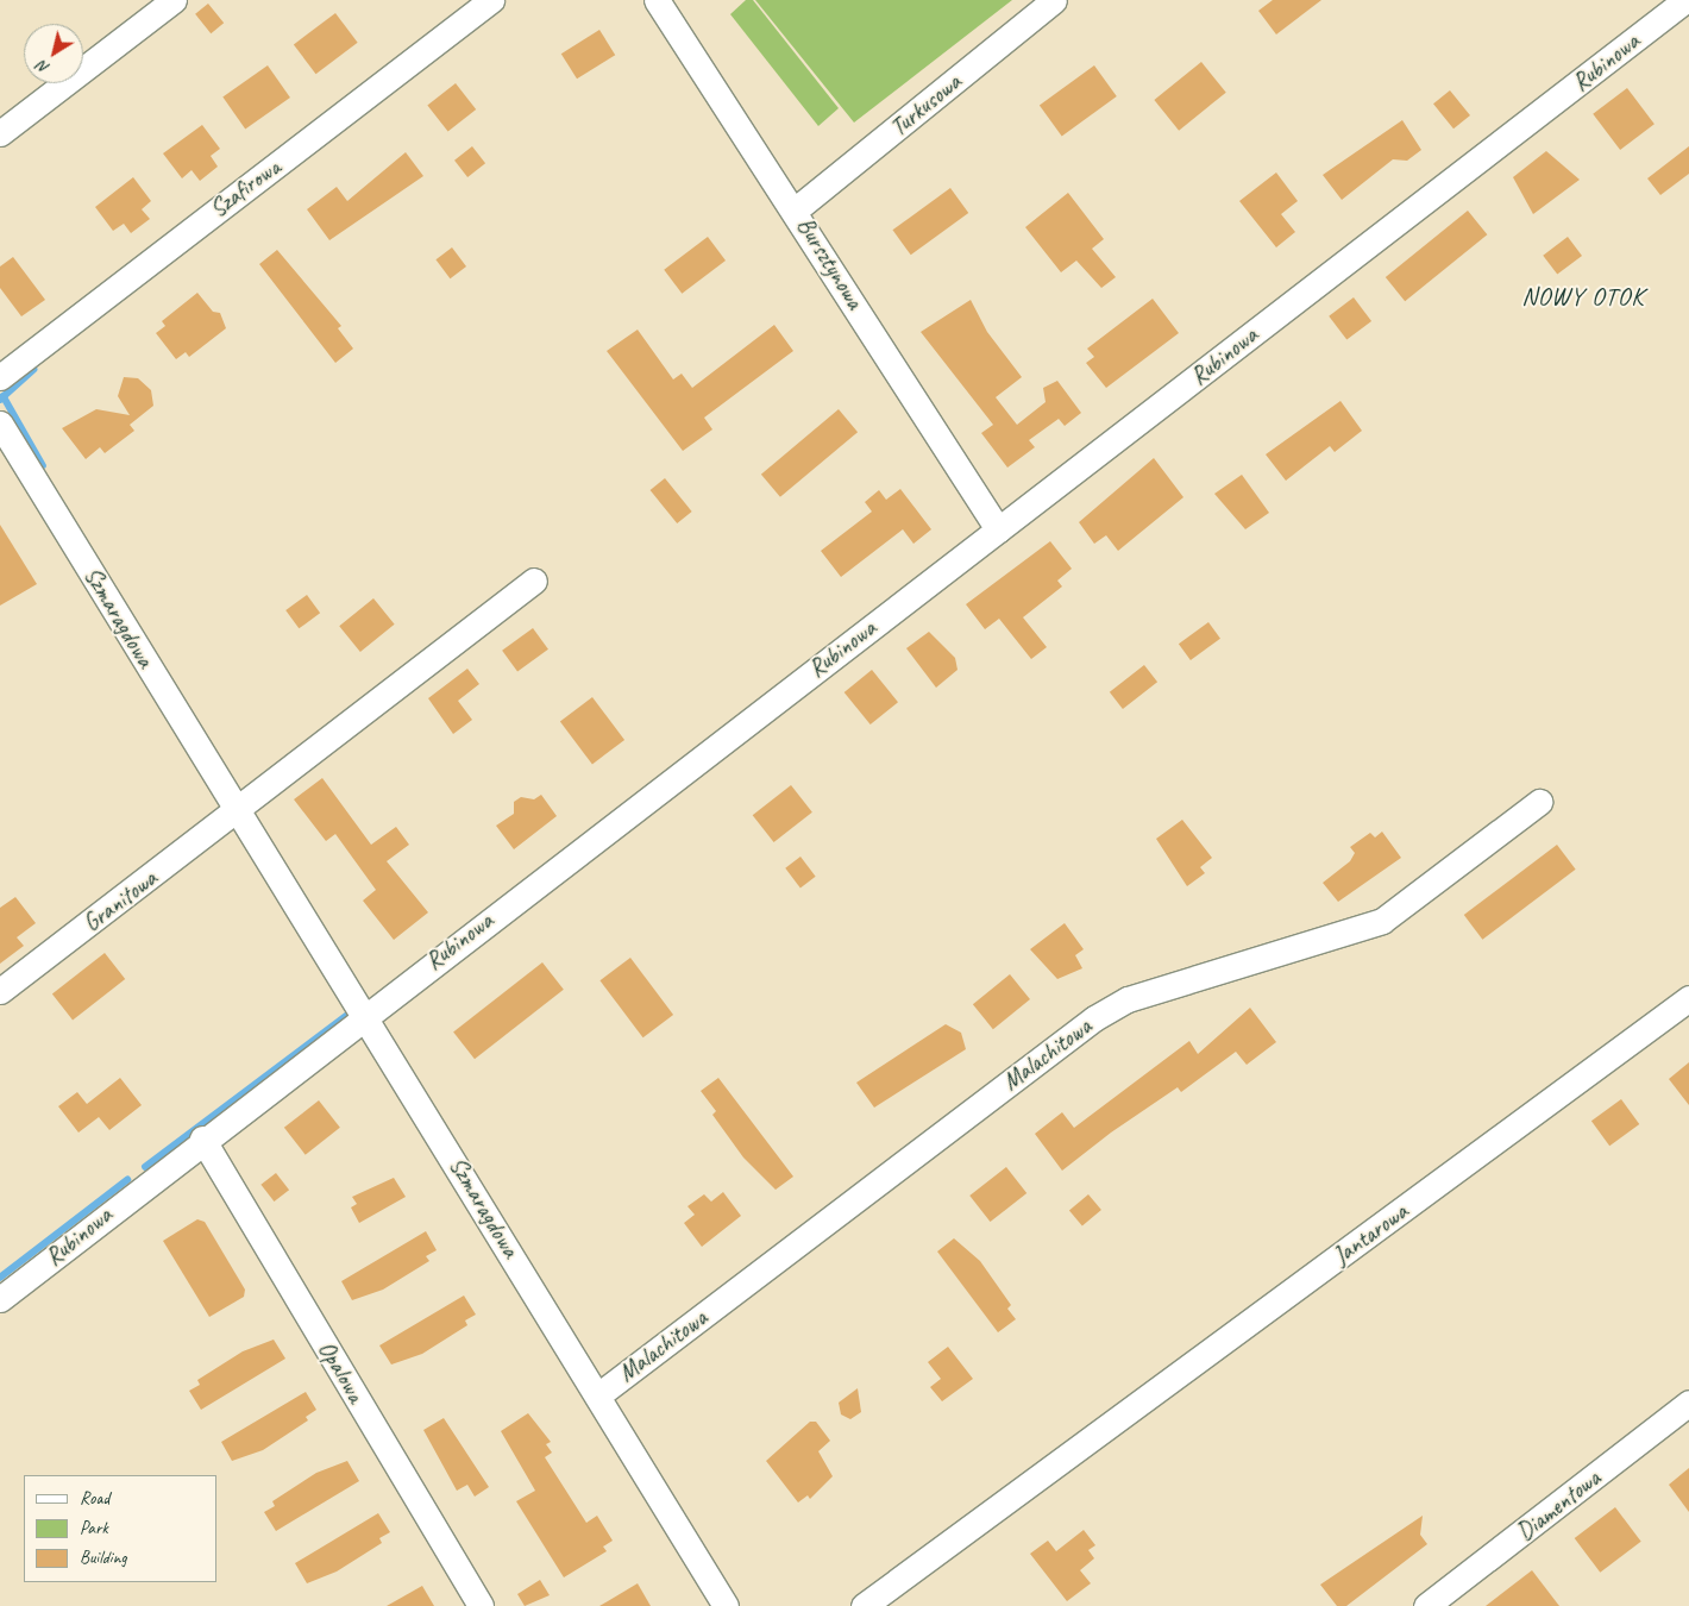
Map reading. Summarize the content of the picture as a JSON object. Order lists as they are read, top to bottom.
{
  "streets": {
    "street": [
      "Rubinowa",
      "Turkusowa",
      "Szafirowa",
      "Bursztynowa",
      "Szmaragdowa",
      "Granitowa",
      "Malachitowa",
      "Jantarowa",
      "Opalowa",
      "Diamentowa"
    ]
  },
  "crossings": [
    ["Rubinowa", "Bursztynowa"],
    ["Rubinowa", "Szmaragdowa"],
    ["Rubinowa", "Opalowa"],
    ["Turkusowa", "Bursztynowa"],
    ["Szmaragdowa", "Granitowa"],
    ["Szmaragdowa", "Malachitowa"]
  ],
  "districts": ["NOWY OTOK"],
  "legend": ["Road", "Park", "Building"],
  "north": "bottom left"
}
